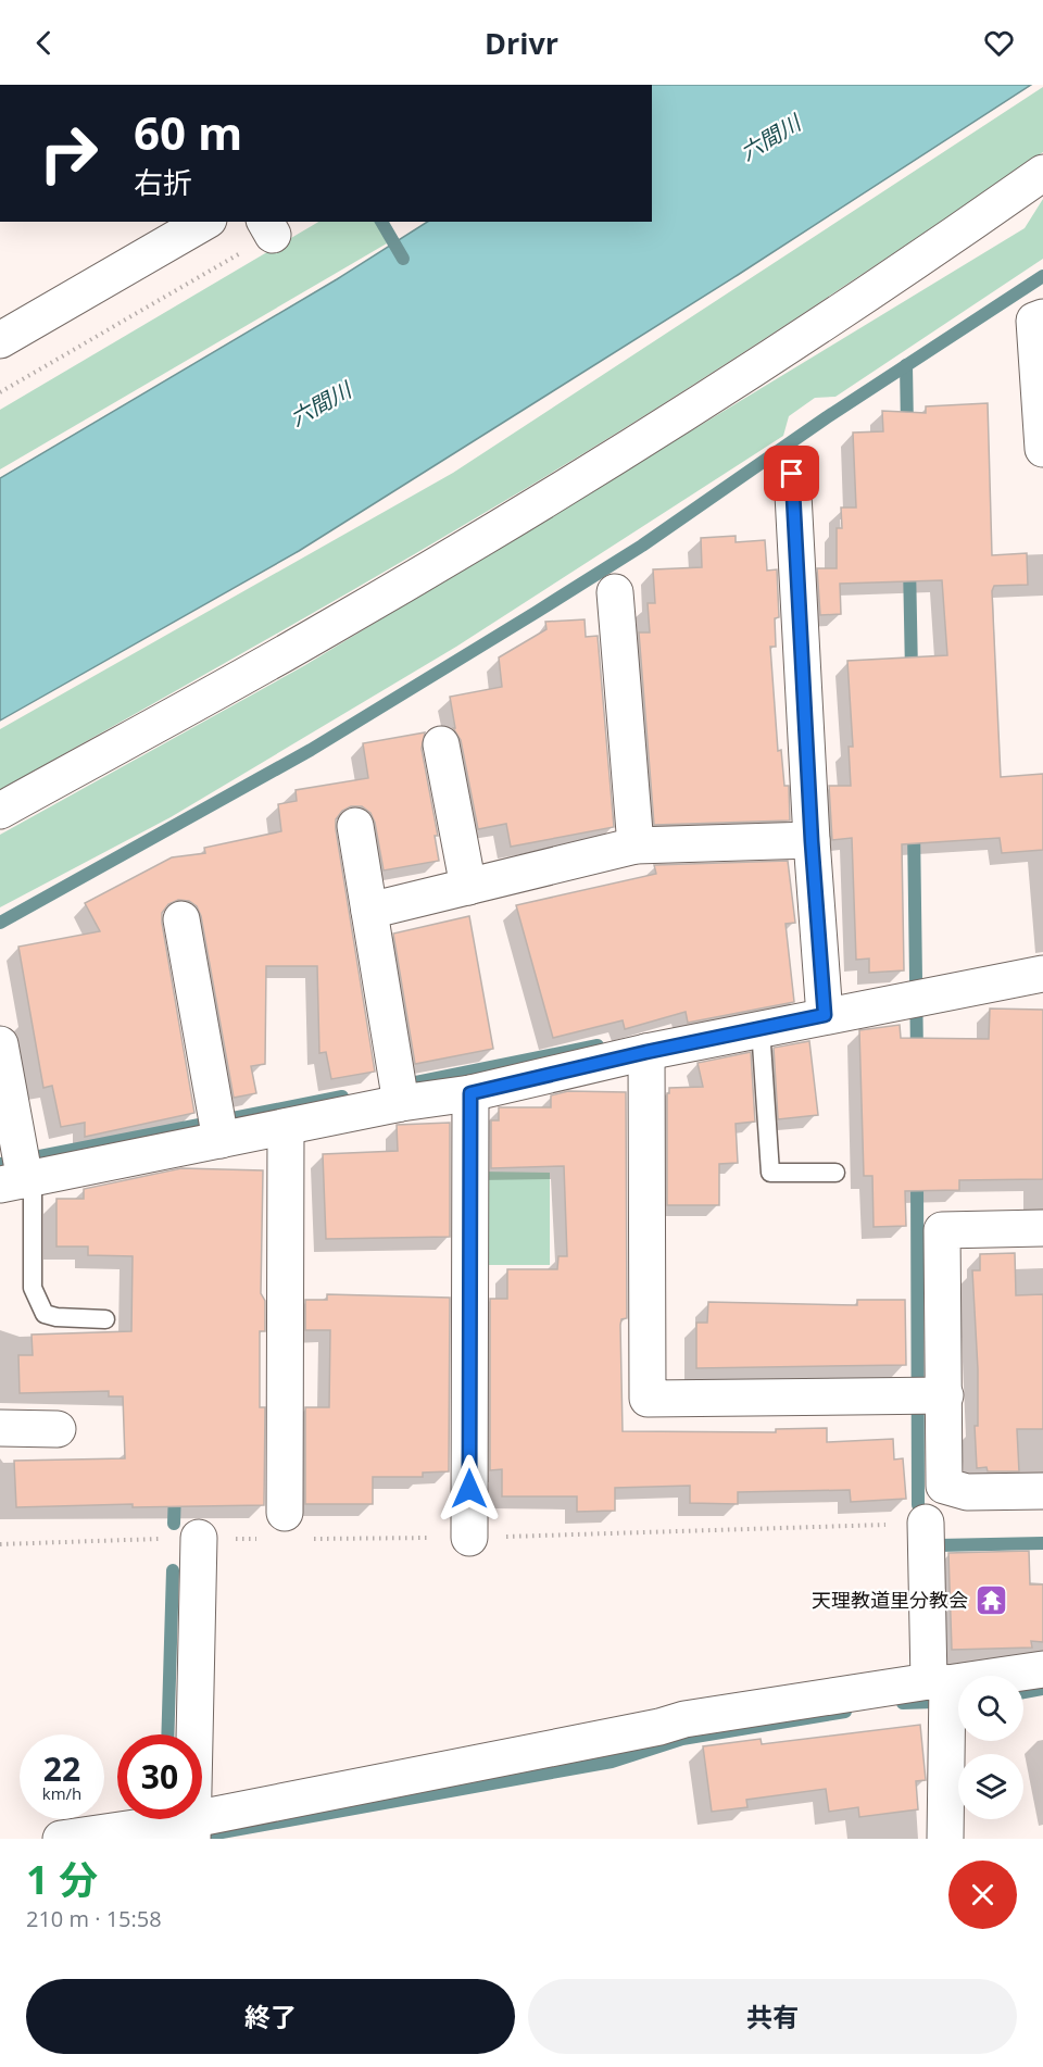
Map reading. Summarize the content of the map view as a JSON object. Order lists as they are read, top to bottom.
{
  "water": ["六間川"],
  "places": {
    "temple": ["天理教道里分教会"]
  },
  "page": {
    "header": "Drivr",
    "turn": ["60 m", "右折"],
    "speed": "22 km/h",
    "limit": "30",
    "heading": ["1 分", "210 m · 15:58"],
    "buttons": ["終了", "共有"]
  }
}
